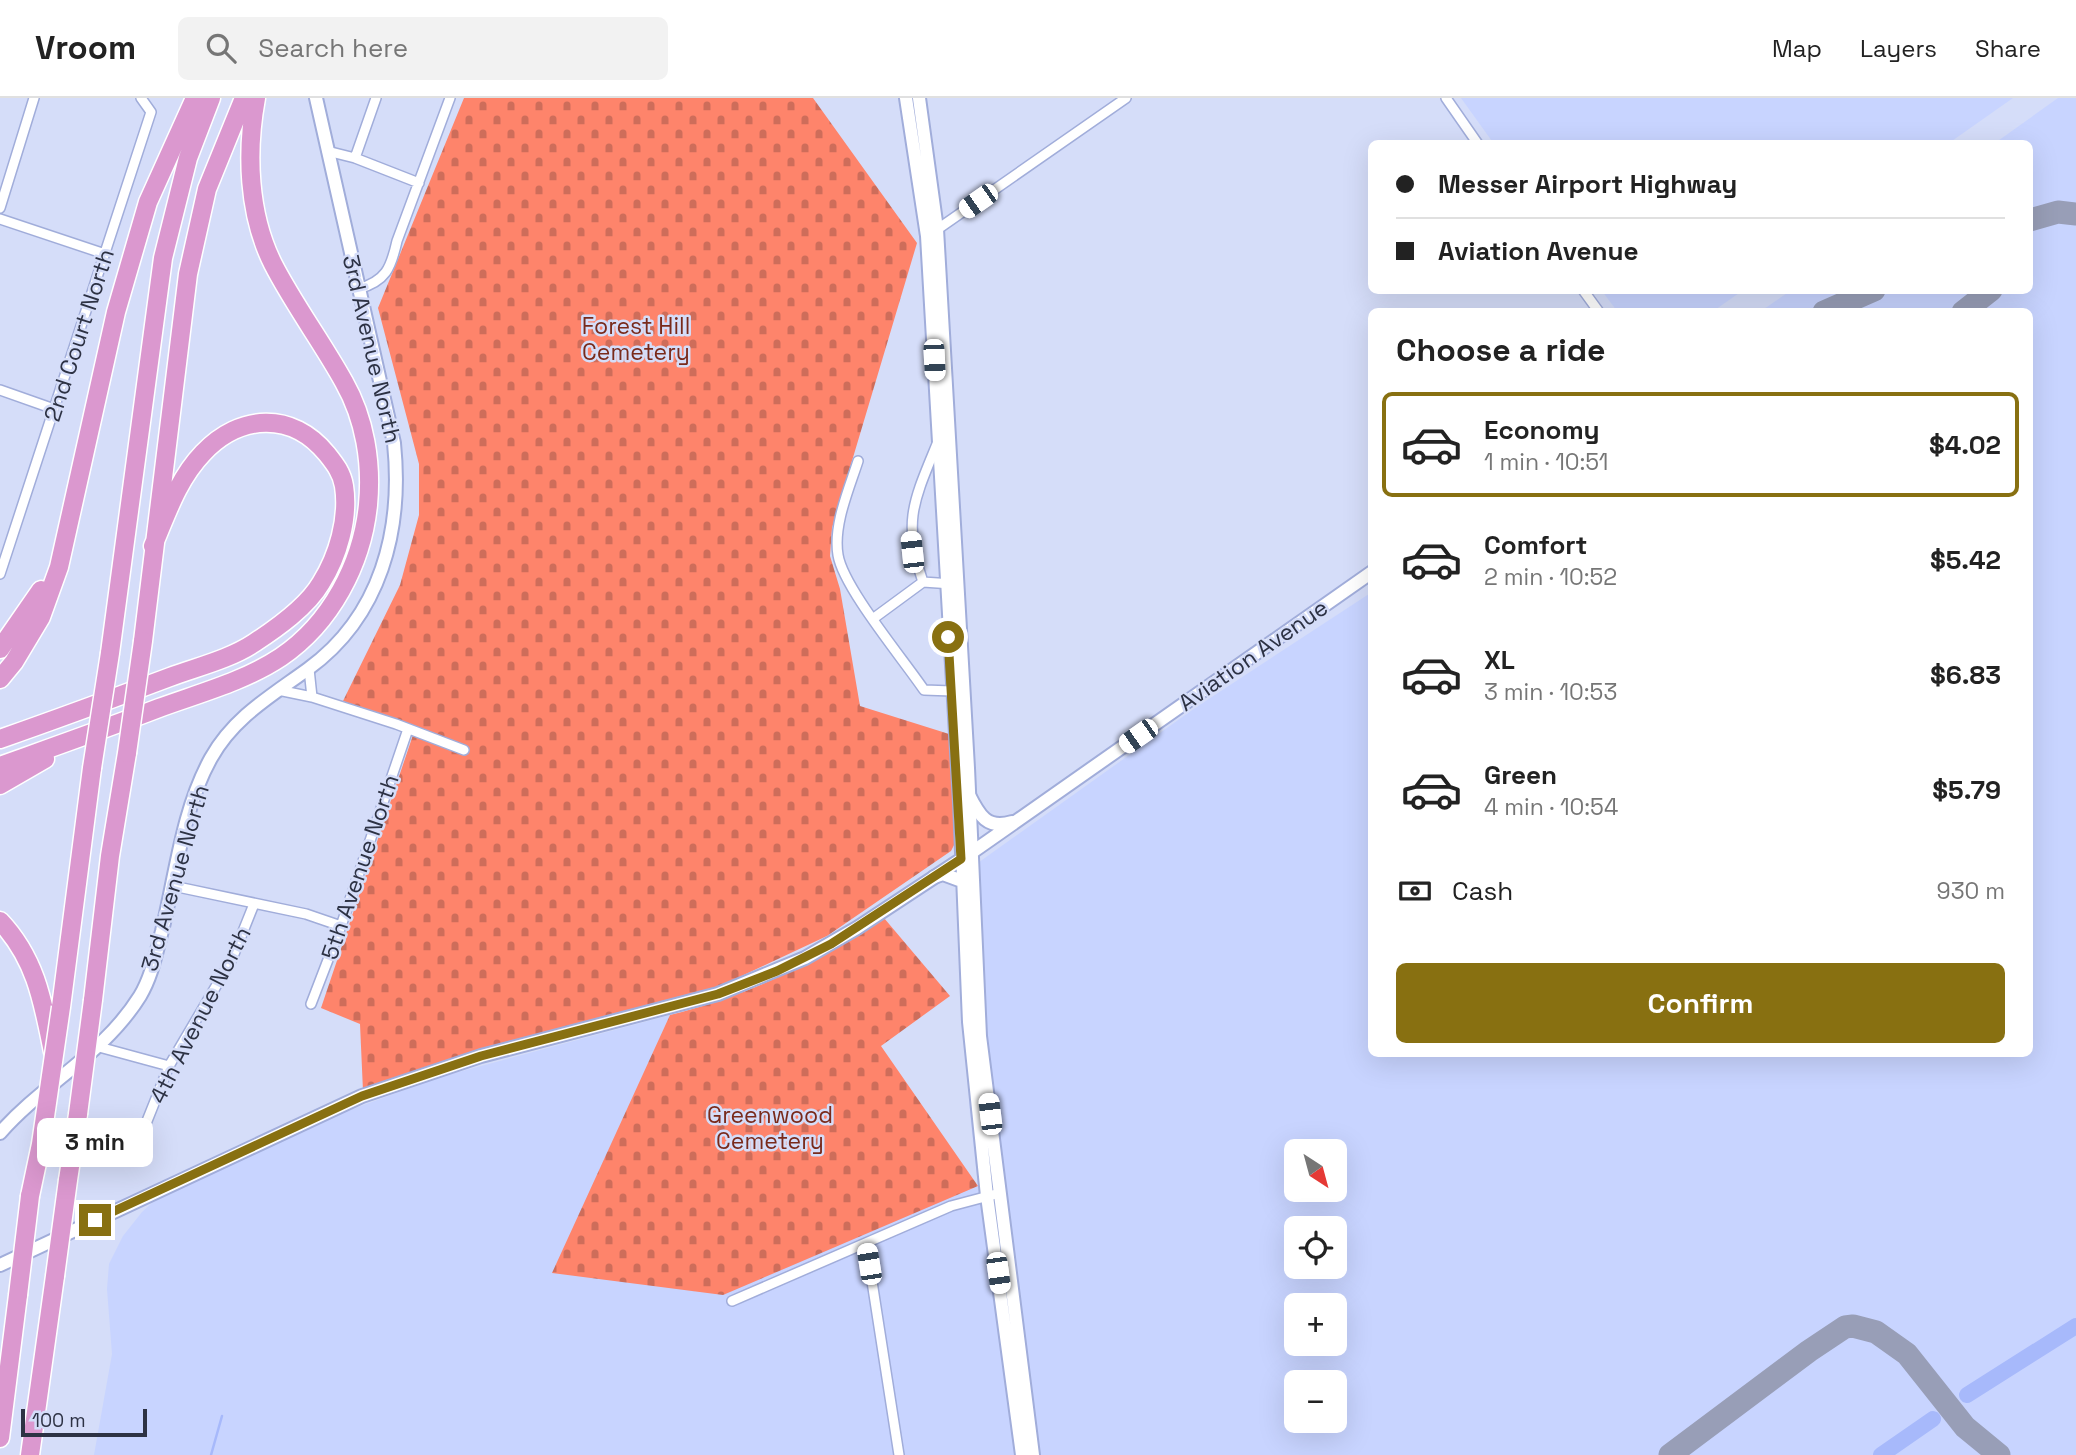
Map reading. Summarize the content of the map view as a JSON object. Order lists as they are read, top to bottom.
{
  "streets": {
    "street": [
      "2nd Court North",
      "3rd Avenue North",
      "Aviation Avenue",
      "5th Avenue North",
      "4th Avenue North"
    ]
  },
  "parks": ["Forest Hill Cemetery", "Greenwood Cemetery"],
  "scale_bar": "100 m",
  "north": "bottom right",
  "page": {
    "header": "Vroom",
    "search": "Search here",
    "nav": ["Map", "Layers", "Share"],
    "banner": ["Messer Airport Highway", "Aviation Avenue"],
    "heading": "Choose a ride",
    "list": [
      {
        "name": "Economy",
        "note": "1 min · 10:51",
        "value": "$4.02"
      },
      {
        "name": "Comfort",
        "note": "2 min · 10:52",
        "value": "$5.42"
      },
      {
        "name": "XL",
        "note": "3 min · 10:53",
        "value": "$6.83"
      },
      {
        "name": "Green",
        "note": "4 min · 10:54",
        "value": "$5.79"
      }
    ],
    "pay": ["Cash", "930 m"],
    "buttons": "Confirm",
    "bubble": "3 min",
    "map_buttons": ["+", "−"],
    "scale": "100 m"
  }
}
